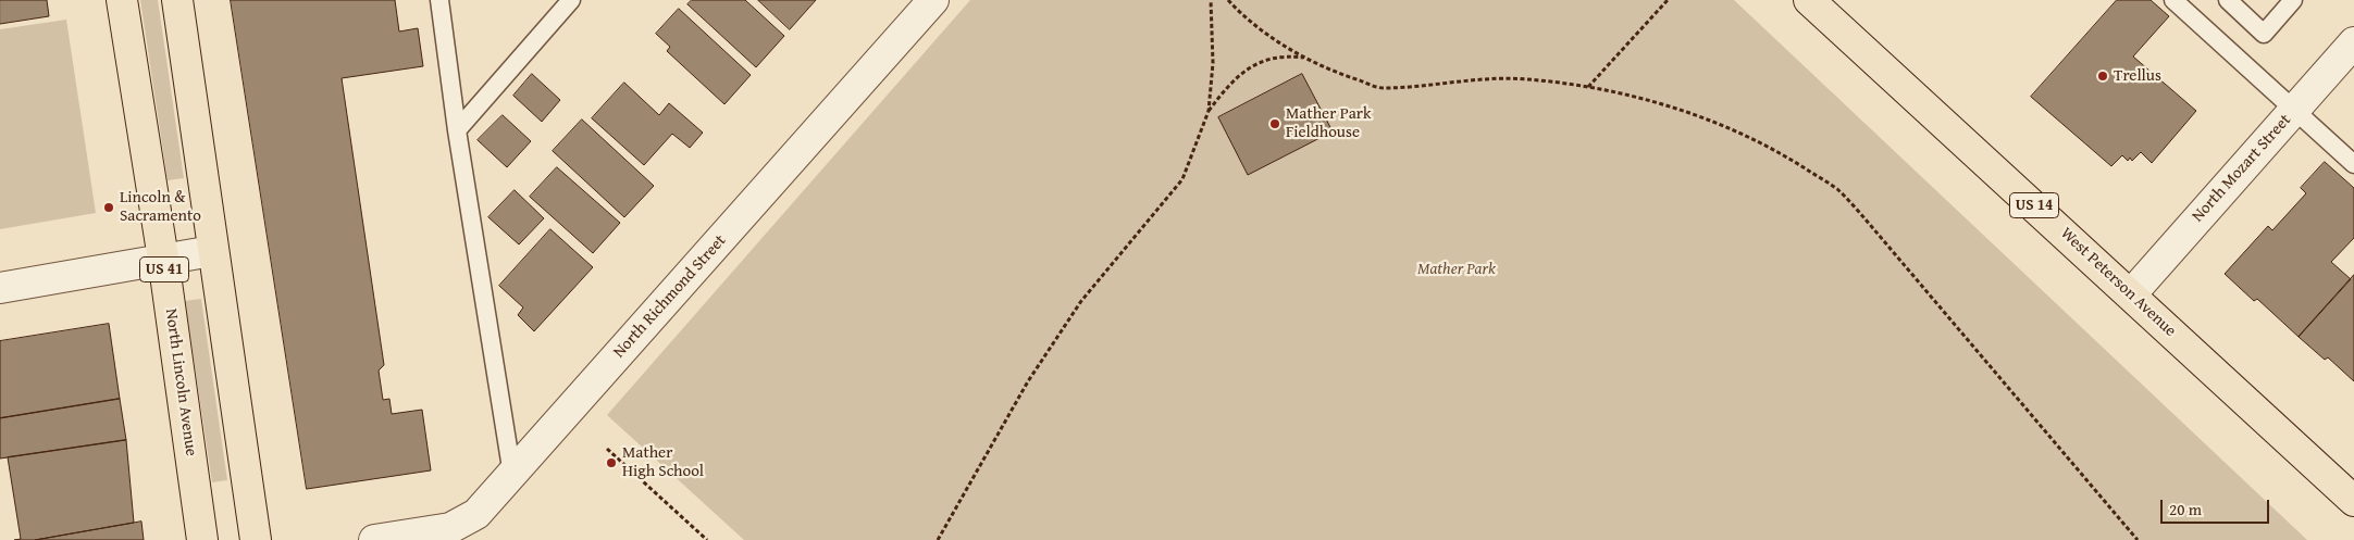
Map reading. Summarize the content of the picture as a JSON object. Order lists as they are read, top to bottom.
{
  "streets": {
    "main road": [
      "US 14",
      "US 41",
      "West Peterson Avenue",
      "North Lincoln Avenue"
    ],
    "street": ["North Mozart Street", "North Richmond Street"]
  },
  "crossings": [
    ["North Mozart Street", "West Peterson Avenue"]
  ],
  "parks": ["Mather Park"],
  "places": [
    "Trellus",
    "Mather Park Fieldhouse",
    "Lincoln & Sacramento",
    "Mather High School"
  ],
  "scale_bar": "20 m"
}
